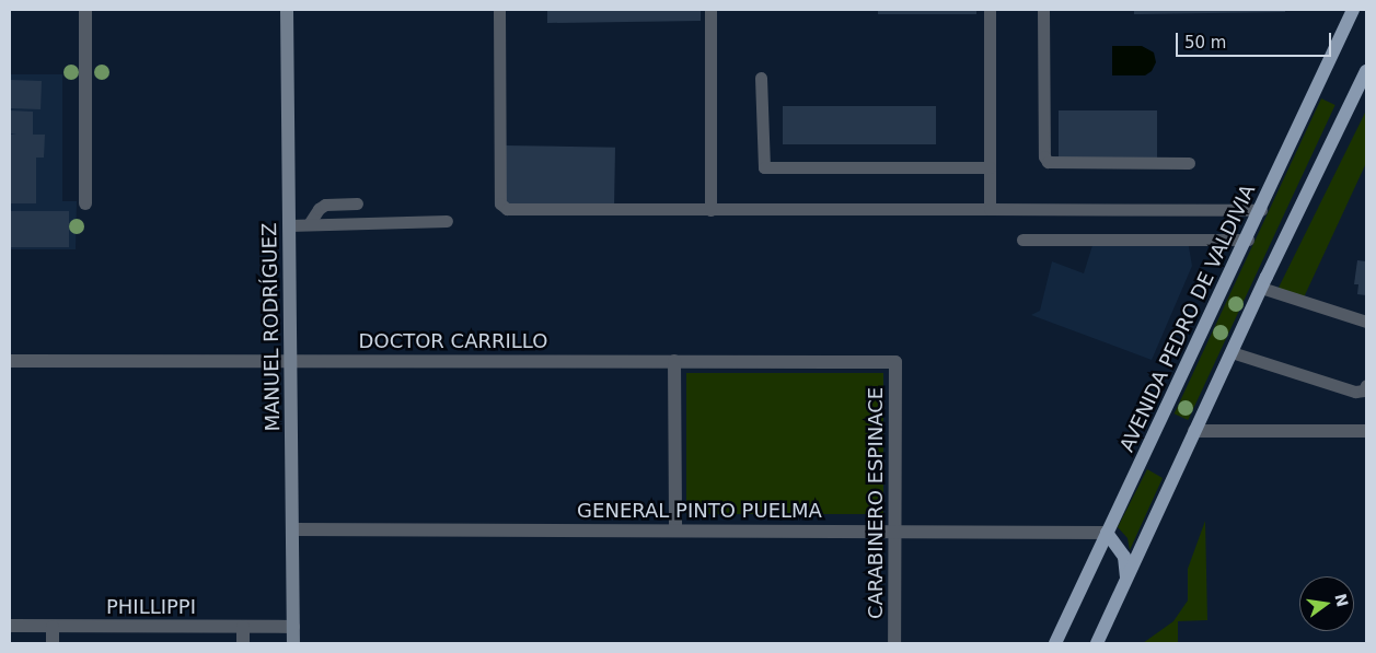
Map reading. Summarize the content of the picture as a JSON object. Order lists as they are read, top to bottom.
{
  "streets": {
    "main road": ["AVENIDA PEDRO DE VALDIVIA"],
    "street": [
      "MANUEL RODRÍGUEZ",
      "DOCTOR CARRILLO",
      "CARABINERO ESPINACE",
      "GENERAL PINTO PUELMA",
      "PHILLIPPI"
    ]
  },
  "crossings": [
    ["AVENIDA PEDRO DE VALDIVIA", "GENERAL PINTO PUELMA"],
    ["MANUEL RODRÍGUEZ", "DOCTOR CARRILLO"],
    ["MANUEL RODRÍGUEZ", "GENERAL PINTO PUELMA"],
    ["MANUEL RODRÍGUEZ", "PHILLIPPI"],
    ["DOCTOR CARRILLO", "CARABINERO ESPINACE"],
    ["CARABINERO ESPINACE", "GENERAL PINTO PUELMA"]
  ],
  "scale_bar": "50 m",
  "north": "right"
}
